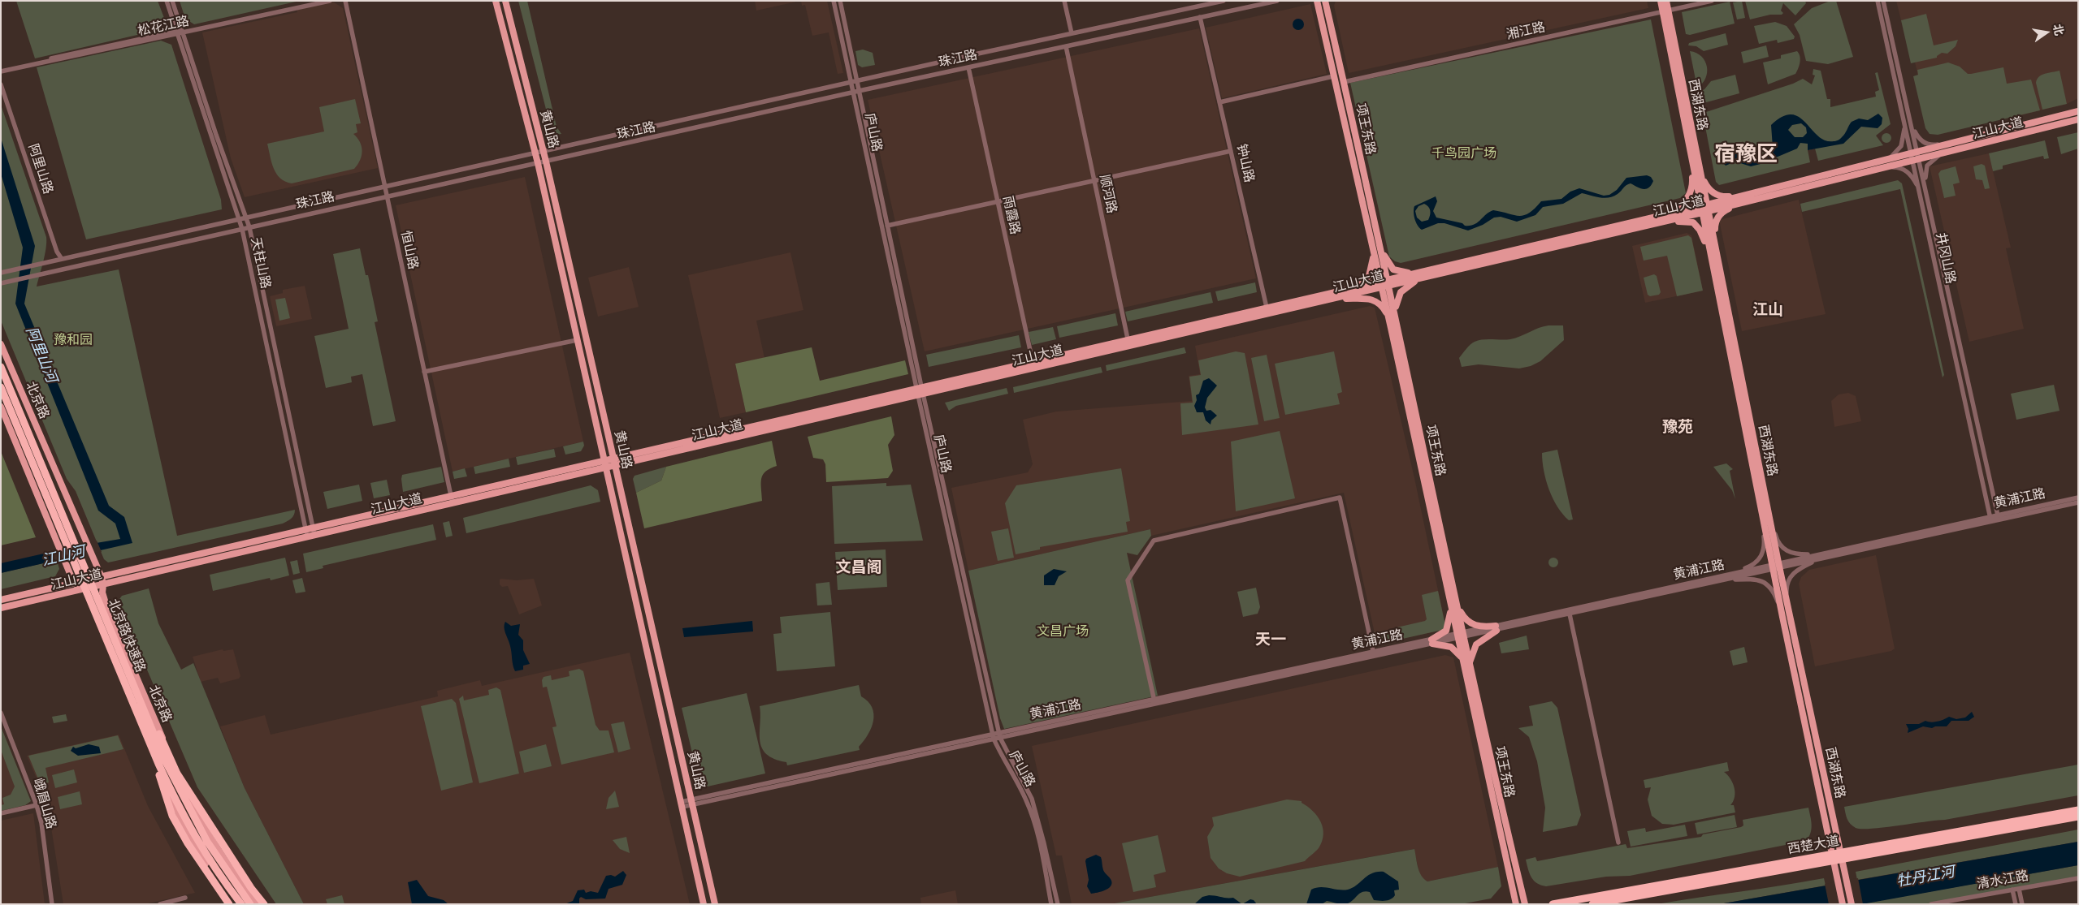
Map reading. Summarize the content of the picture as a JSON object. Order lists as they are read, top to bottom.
{
  "streets": {
    "highway": ["北京路快速路", "西楚大道"],
    "main road": [
      "西湖东路",
      "江山大道",
      "黄山路",
      "项王东路",
      "北京路"
    ],
    "street": [
      "松花江路",
      "湘江路",
      "珠江路",
      "庐山路",
      "钟山路",
      "阿里山路",
      "顺河路",
      "雨露路",
      "恒山路",
      "井冈山路",
      "天柱山路",
      "黄浦江路",
      "峨眉山路",
      "清水江路"
    ]
  },
  "crossings": [
    ["松花江路", "天柱山路"],
    ["湘江路", "西湖东路"],
    ["湘江路", "项王东路"],
    ["珠江路", "黄山路"],
    ["珠江路", "庐山路"],
    ["珠江路", "钟山路"],
    ["珠江路", "阿里山路"],
    ["珠江路", "顺河路"],
    ["珠江路", "雨露路"],
    ["珠江路", "恒山路"],
    ["珠江路", "天柱山路"],
    ["西湖东路", "江山大道"],
    ["西湖东路", "黄浦江路"],
    ["西湖东路", "西楚大道"],
    ["江山大道", "黄山路"],
    ["江山大道", "项王东路"],
    ["江山大道", "庐山路"],
    ["江山大道", "钟山路"],
    ["江山大道", "顺河路"],
    ["江山大道", "雨露路"],
    ["江山大道", "恒山路"],
    ["江山大道", "井冈山路"],
    ["江山大道", "天柱山路"],
    ["江山大道", "北京路"],
    ["黄山路", "黄浦江路"],
    ["项王东路", "黄浦江路"],
    ["庐山路", "黄浦江路"],
    ["井冈山路", "黄浦江路"]
  ],
  "districts": [
    "宿豫区",
    "江山",
    "豫苑",
    "文昌阁",
    "天一"
  ],
  "water": ["阿里山河", "江山河", "牡丹江河"],
  "parks": ["千鸟园广场", "豫和园", "文昌广场"],
  "north": "right"
}
